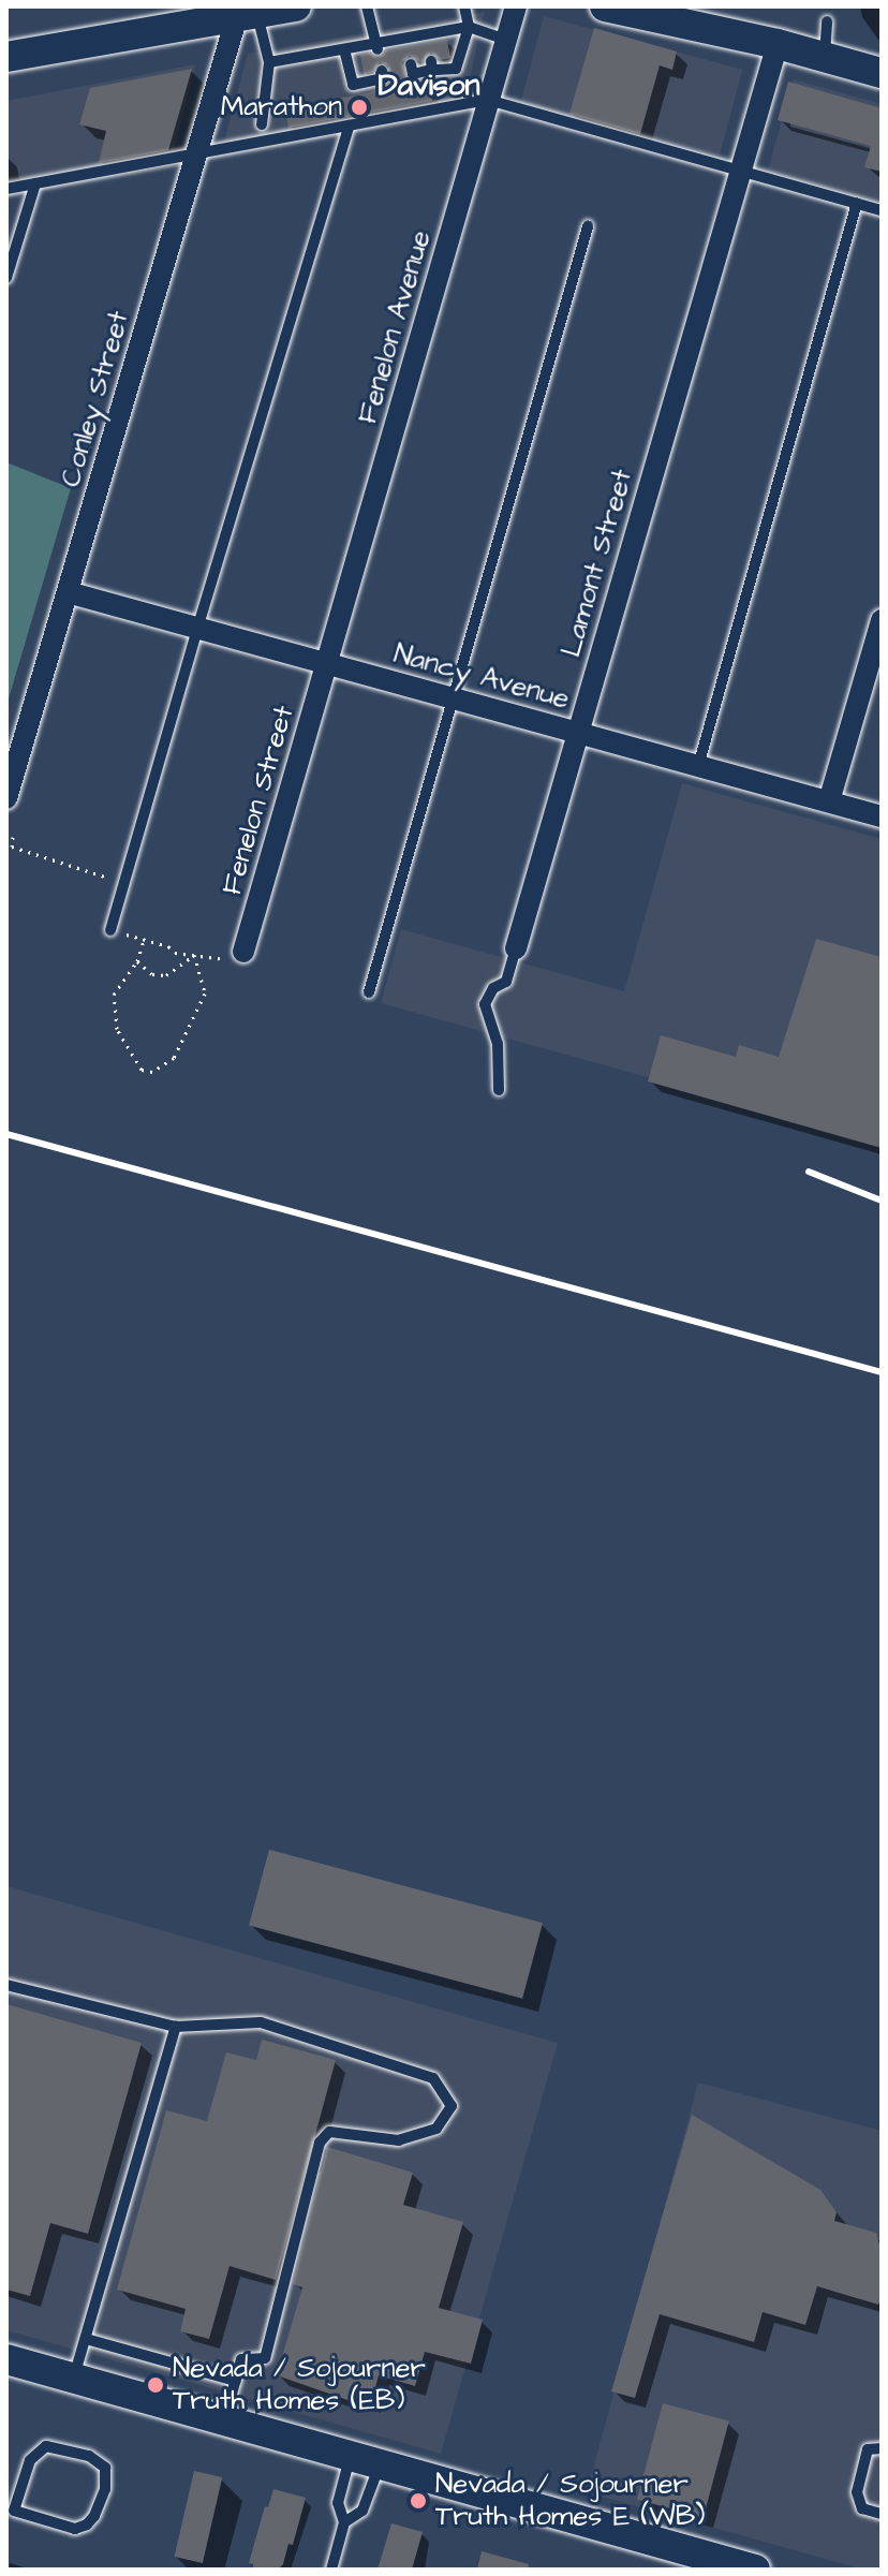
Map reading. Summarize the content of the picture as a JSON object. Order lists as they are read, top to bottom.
{
  "streets": {
    "street": [
      "Fenelon Avenue",
      "Conley Street",
      "Lamont Street",
      "Nancy Avenue",
      "Fenelon Street"
    ]
  },
  "crossings": [
    ["Fenelon Avenue", "Nancy Avenue"],
    ["Fenelon Avenue", "Fenelon Street"],
    ["Conley Street", "Nancy Avenue"],
    ["Lamont Street", "Nancy Avenue"],
    ["Nancy Avenue", "Fenelon Street"]
  ],
  "districts": ["Davison"],
  "places": ["Marathon", "Nevada / Sojourner Truth Homes (EB)", "Nevada / Sojourner Truth Homes E (WB)"]
}
